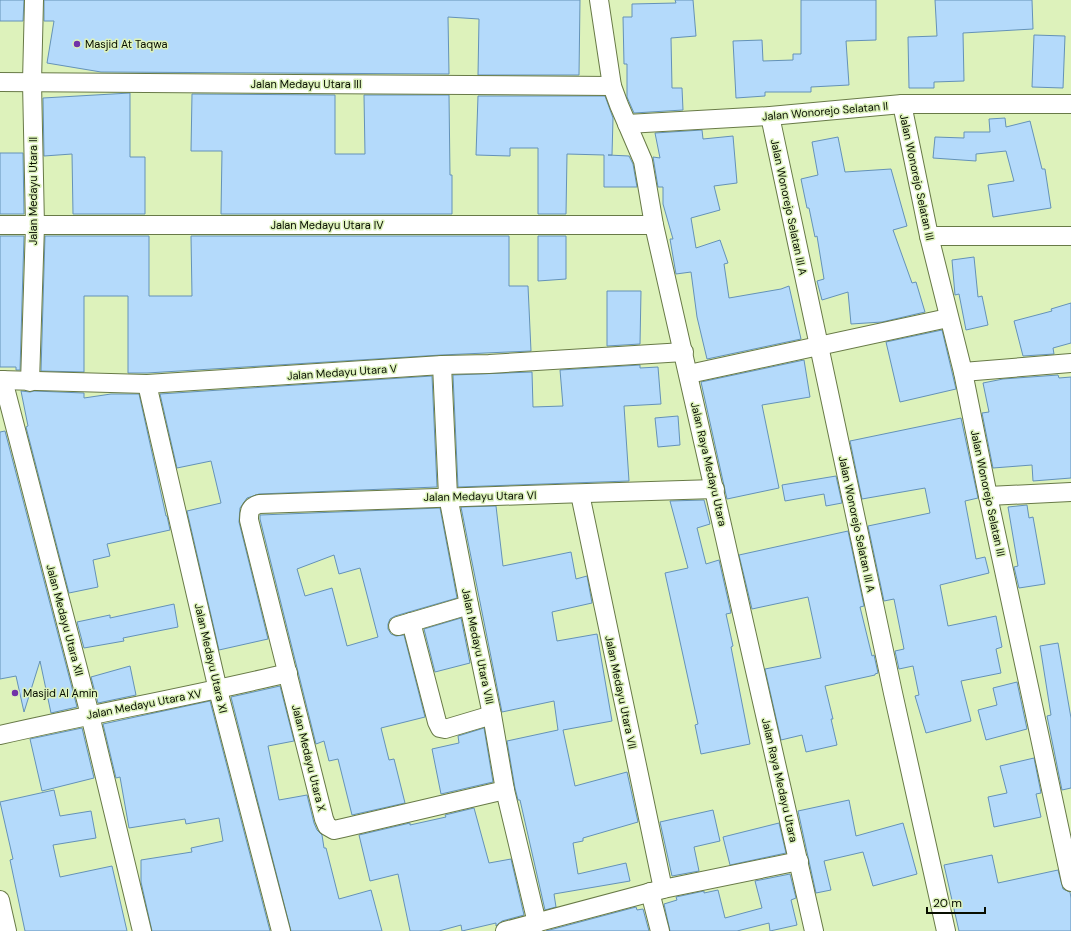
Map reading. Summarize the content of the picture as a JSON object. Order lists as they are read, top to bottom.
{
  "streets": {
    "street": [
      "Jalan Medayu Utara III",
      "Jalan Wonorejo Selatan II",
      "Jalan Wonorejo Selatan III",
      "Jalan Medayu Utara II",
      "Jalan Wonorejo Selatan III A",
      "Jalan Medayu Utara IV",
      "Jalan Medayu Utara V",
      "Jalan Raya Medayu Utara",
      "Jalan Medayu Utara VI",
      "Jalan Medayu Utara XII",
      "Jalan Medayu Utara VIII",
      "Jalan Medayu Utara XI",
      "Jalan Medayu Utara VII",
      "Jalan Medayu Utara XV",
      "Jalan Medayu Utara X"
    ]
  },
  "crossings": [
    ["Jalan Medayu Utara III", "Jalan Medayu Utara II"],
    ["Jalan Medayu Utara III", "Jalan Raya Medayu Utara"],
    ["Jalan Wonorejo Selatan II", "Jalan Wonorejo Selatan III"],
    ["Jalan Wonorejo Selatan II", "Jalan Wonorejo Selatan III A"],
    ["Jalan Wonorejo Selatan II", "Jalan Raya Medayu Utara"],
    ["Jalan Medayu Utara II", "Jalan Medayu Utara IV"],
    ["Jalan Medayu Utara II", "Jalan Medayu Utara V"],
    ["Jalan Medayu Utara IV", "Jalan Raya Medayu Utara"],
    ["Jalan Medayu Utara V", "Jalan Raya Medayu Utara"],
    ["Jalan Medayu Utara V", "Jalan Medayu Utara XII"],
    ["Jalan Medayu Utara V", "Jalan Medayu Utara VIII"],
    ["Jalan Medayu Utara V", "Jalan Medayu Utara XI"],
    ["Jalan Raya Medayu Utara", "Jalan Medayu Utara VI"],
    ["Jalan Medayu Utara VI", "Jalan Medayu Utara VIII"],
    ["Jalan Medayu Utara VI", "Jalan Medayu Utara VII"],
    ["Jalan Medayu Utara VI", "Jalan Medayu Utara X"],
    ["Jalan Medayu Utara XII", "Jalan Medayu Utara XV"],
    ["Jalan Medayu Utara VIII", "Jalan Medayu Utara X"],
    ["Jalan Medayu Utara XI", "Jalan Medayu Utara XV"],
    ["Jalan Medayu Utara XV", "Jalan Medayu Utara X"]
  ],
  "places": ["Masjid At Taqwa", "Masjid Al Amin"],
  "scale_bar": "20 m"
}
